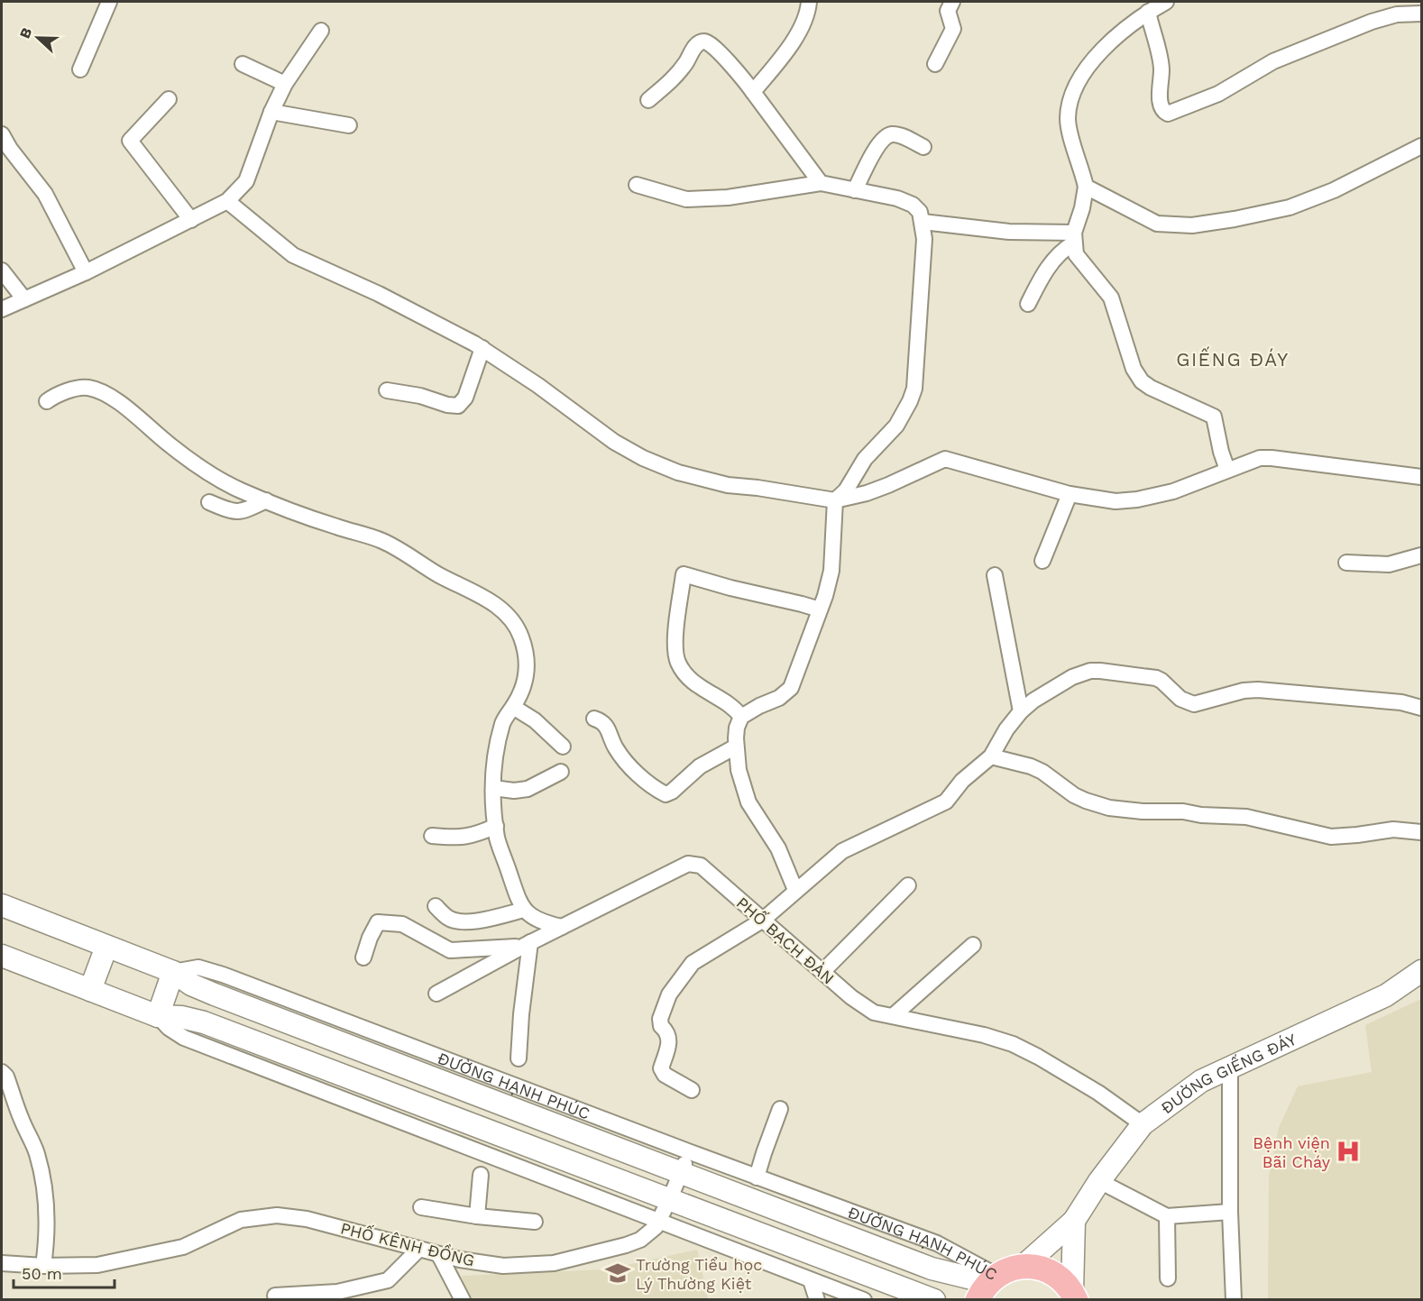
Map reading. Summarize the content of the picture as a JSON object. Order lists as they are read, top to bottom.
{
  "streets": {
    "main road": ["ĐƯỜNG GIẾNG ĐÁY", "ĐƯỜNG HẠNH PHÚC"],
    "street": ["PHỐ BẠCH ĐÀN", "PHỐ KÊNH ĐỒNG"]
  },
  "crossings": [
    ["PHỐ BẠCH ĐÀN", "ĐƯỜNG GIẾNG ĐÁY"],
    ["ĐƯỜNG HẠNH PHÚC", "PHỐ KÊNH ĐỒNG"]
  ],
  "districts": ["GIẾNG ĐÁY"],
  "places": {
    "hospital": ["Bệnh viện Bãi Cháy"],
    "school or university": ["Trường Tiểu học Lý Thường Kiệt"]
  },
  "scale_bar": "50 m",
  "north": "left"
}
